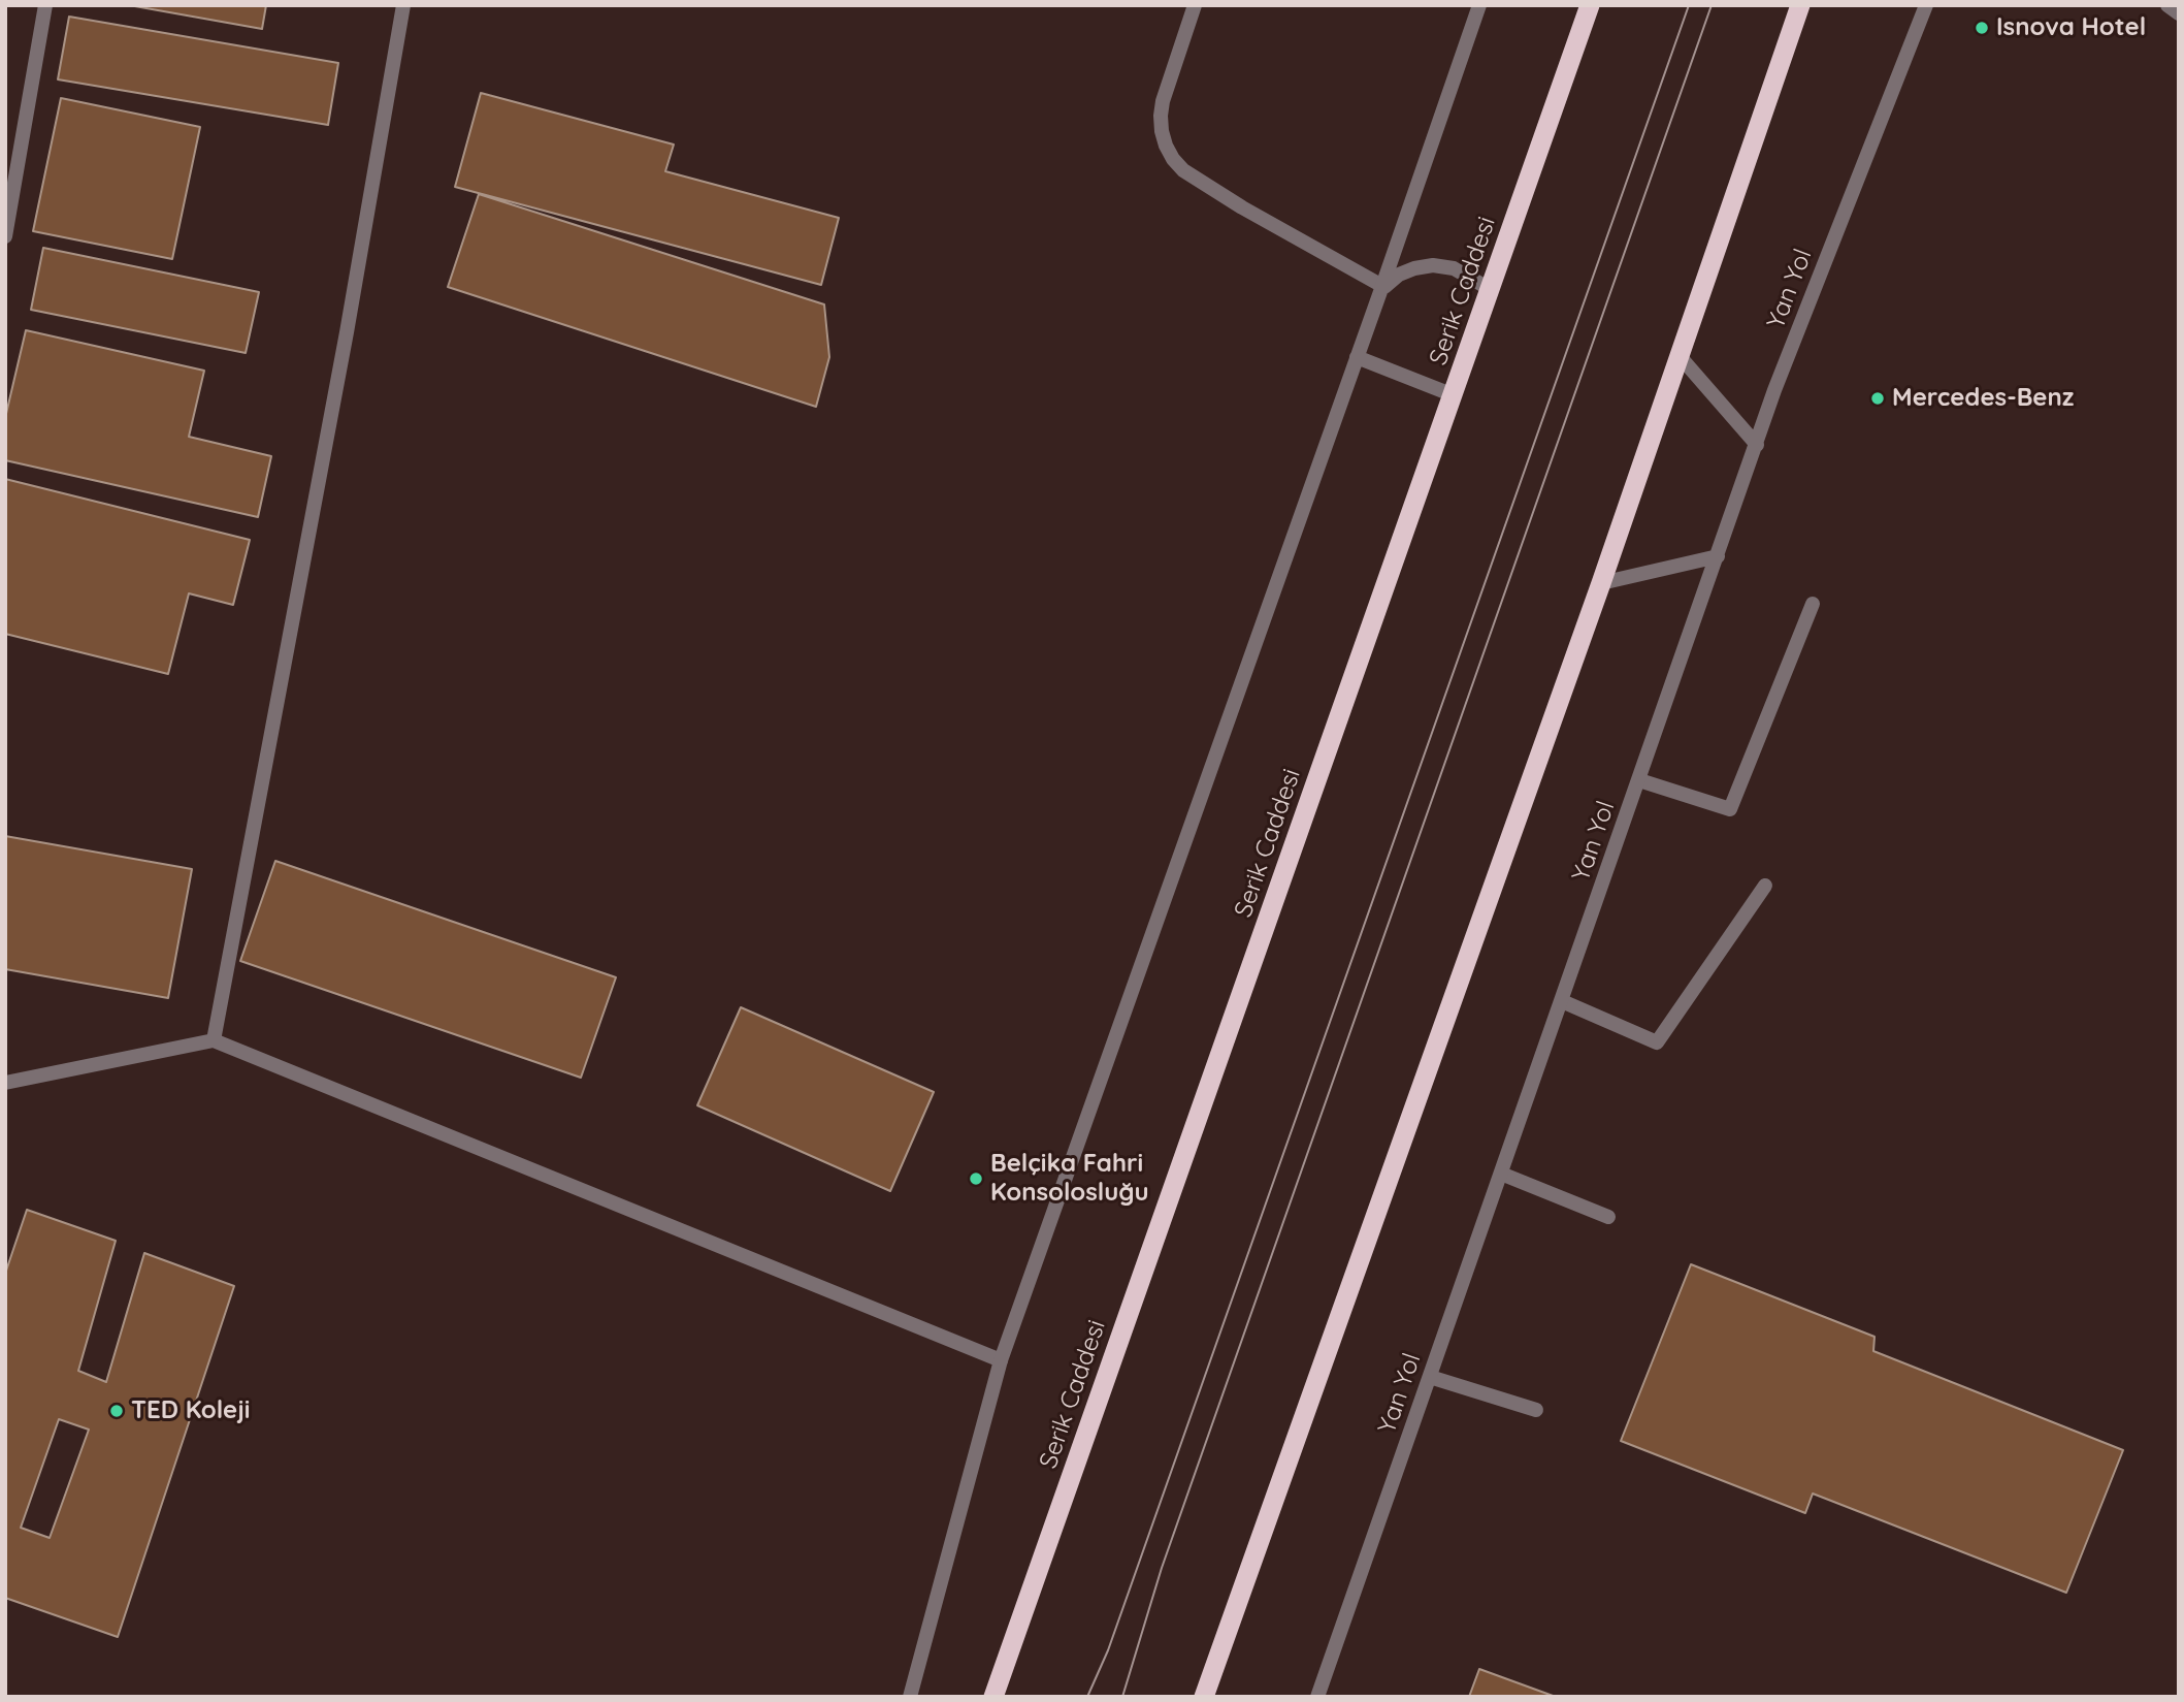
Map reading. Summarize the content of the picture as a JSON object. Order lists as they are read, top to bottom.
{
  "streets": {
    "highway": ["Serik Caddesi"],
    "street": ["Yan Yol"]
  },
  "places": [
    "Isnova Hotel",
    "Mercedes-Benz",
    "Belçika Fahri Konsolosluğu",
    "TED Koleji"
  ]
}
